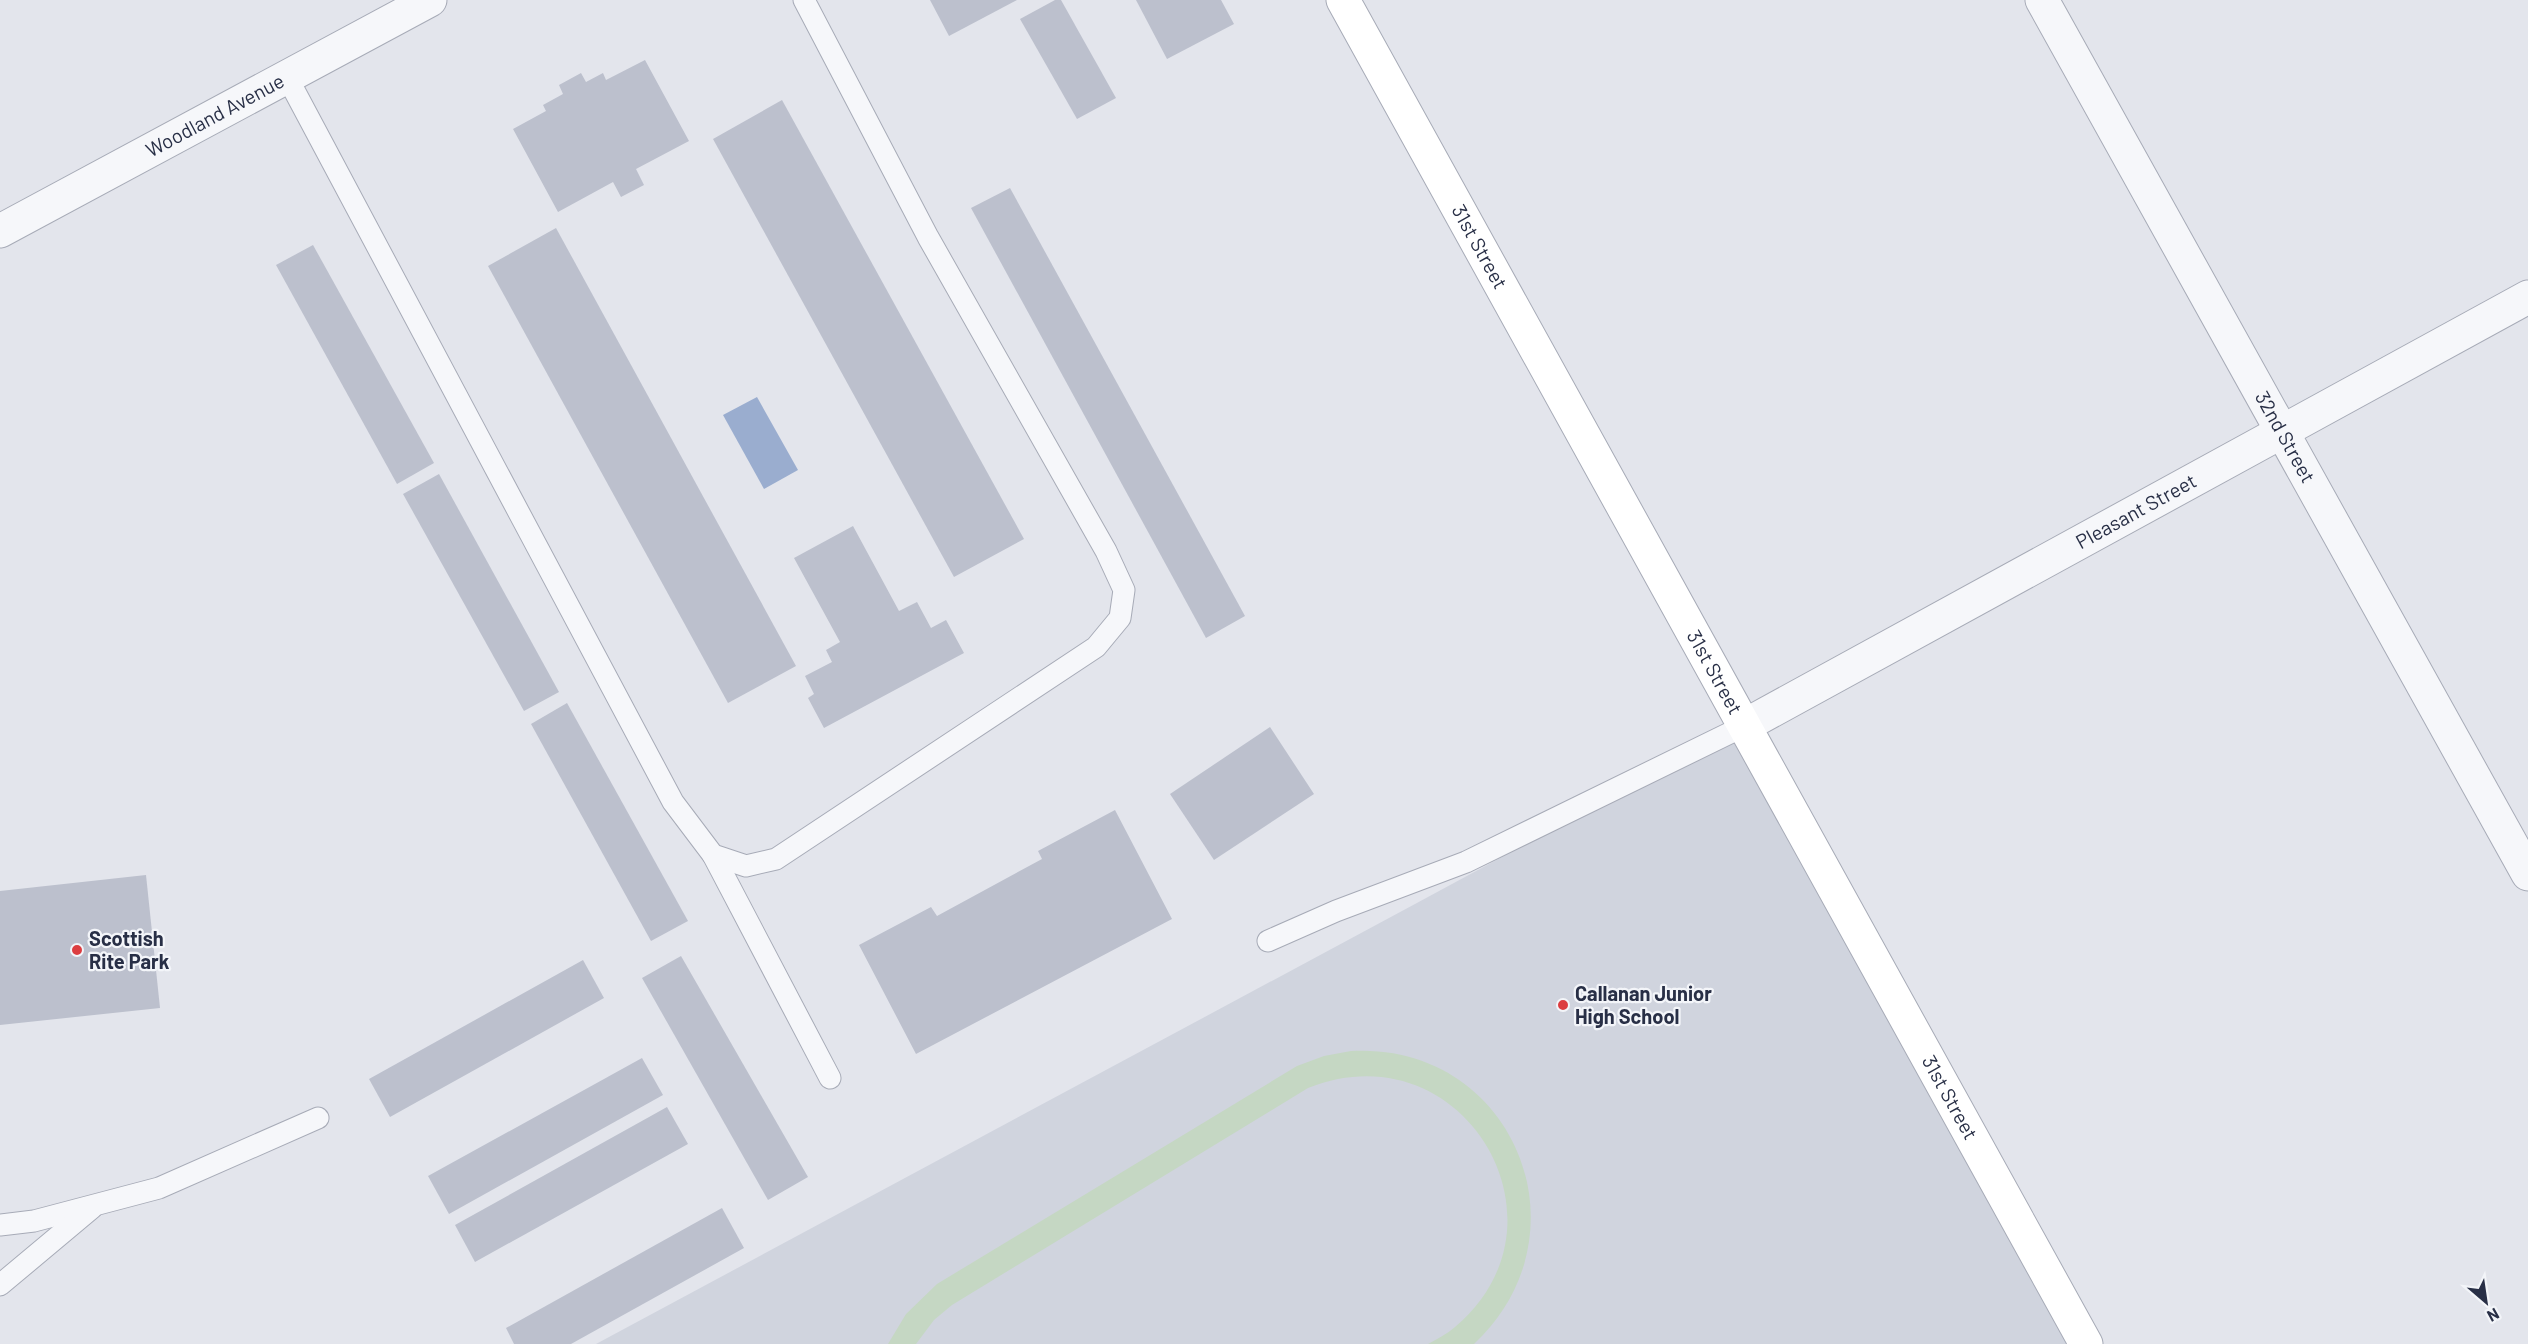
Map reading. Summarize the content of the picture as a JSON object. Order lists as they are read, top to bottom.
{
  "streets": {
    "main road": ["31st Street"],
    "street": ["Woodland Avenue", "32nd Street", "Pleasant Street"]
  },
  "crossings": [
    ["31st Street", "Pleasant Street"],
    ["32nd Street", "Pleasant Street"]
  ],
  "places": ["Scottish Rite Park", "Callanan Junior High School"],
  "north": "bottom right"
}
